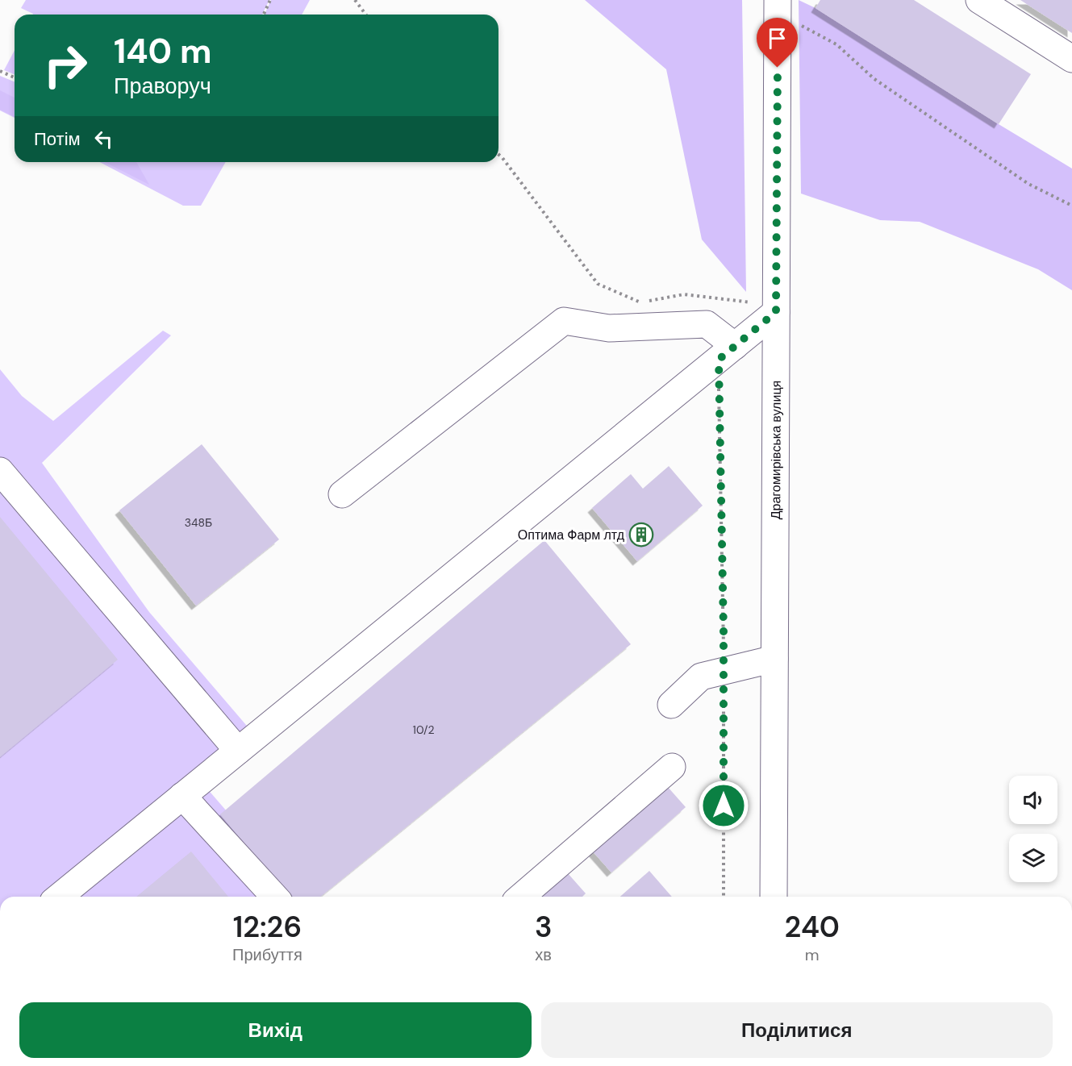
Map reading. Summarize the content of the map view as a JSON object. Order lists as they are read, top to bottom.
{
  "streets": {
    "street": ["Драгомирівська вулиця"]
  },
  "places": {
    "building": ["Оптима Фарм лтд"]
  },
  "house_numbers": ["348Б", "10/2"],
  "page": {
    "turn": ["140 m", "Праворуч"],
    "then": "Потім",
    "eta": [
      "12:26",
      "Прибуття",
      "3",
      "хв",
      "240",
      "m"
    ],
    "buttons": ["Вихід", "Поділитися"]
  }
}
